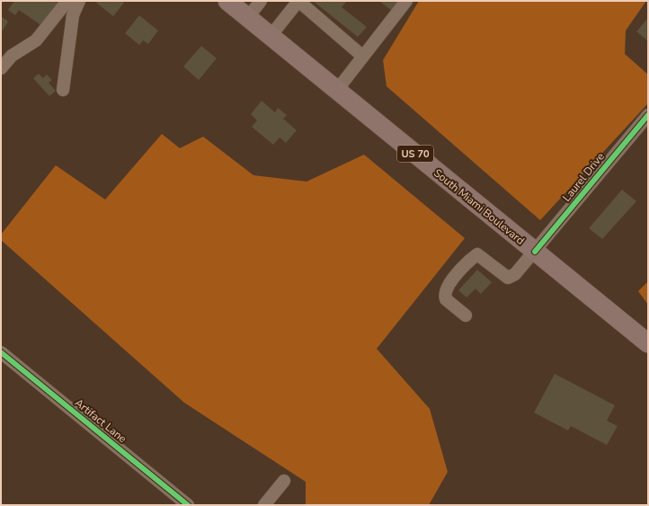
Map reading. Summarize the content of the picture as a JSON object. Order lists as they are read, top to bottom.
{
  "streets": {
    "highway": ["US 70", "South Miami Boulevard"],
    "street": ["Laurel Drive", "Artifact Lane"]
  },
  "crossings": [
    ["Laurel Drive", "South Miami Boulevard"]
  ]
}
